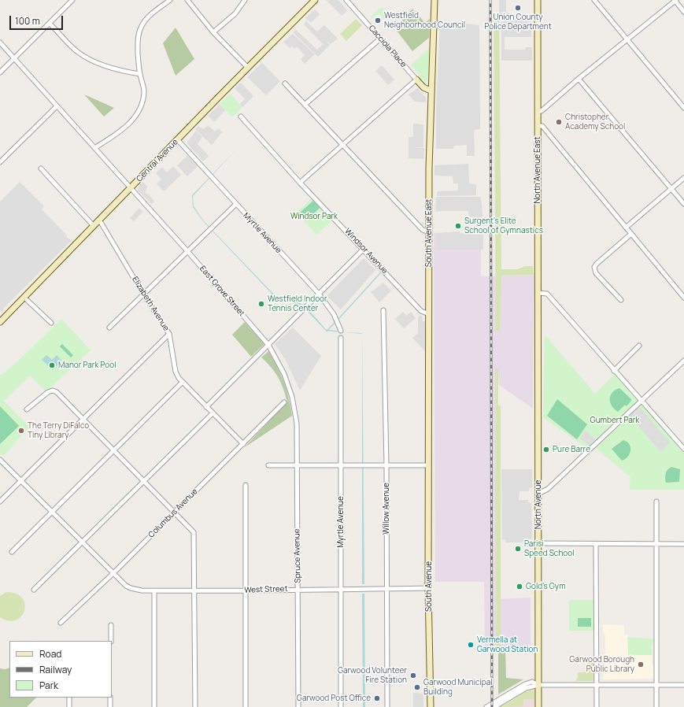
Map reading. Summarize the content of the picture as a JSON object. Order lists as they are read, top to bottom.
{
  "streets": {
    "main road": [
      "Cacciola Place",
      "Central Avenue",
      "North Avenue East",
      "South Avenue East",
      "North Avenue",
      "South Avenue"
    ],
    "street": [
      "Myrtle Avenue",
      "Windsor Avenue",
      "East Grove Street",
      "Elizabeth Avenue",
      "Willow Avenue",
      "Columbus Avenue",
      "Spruce Avenue",
      "West Street"
    ]
  },
  "crossings": [
    ["Cacciola Place", "South Avenue East"],
    ["Central Avenue", "Myrtle Avenue"],
    ["Central Avenue", "East Grove Street"],
    ["Central Avenue", "Elizabeth Avenue"],
    ["North Avenue East", "North Avenue"],
    ["Myrtle Avenue", "West Street"],
    ["South Avenue East", "Windsor Avenue"],
    ["South Avenue East", "South Avenue"],
    ["East Grove Street", "Spruce Avenue"],
    ["Elizabeth Avenue", "Columbus Avenue"],
    ["Willow Avenue", "West Street"],
    ["Columbus Avenue", "West Street"],
    ["Spruce Avenue", "West Street"],
    ["South Avenue", "West Street"]
  ],
  "parks": ["Windsor Park", "Gumbert Park"],
  "places": [
    "Union County Police Department",
    "Westfield Neighborhood Council",
    "Christopher Academy School",
    "Surgent's Elite School of Gymnastics",
    "Westfield Indoor Tennis Center",
    "Manor Park Pool",
    "The Terry DiFalco Tiny Library",
    "Pure Barre",
    "Parisi Speed School",
    "Gold's Gym",
    "Vermella at Garwood Station",
    "Garwood Borough Public Library",
    "Garwood Volunteer Fire Station",
    "Garwood Municipal Building",
    "Garwood Post Office"
  ],
  "legend": ["Road", "Railway", "Park"],
  "scale_bar": "100 m"
}
